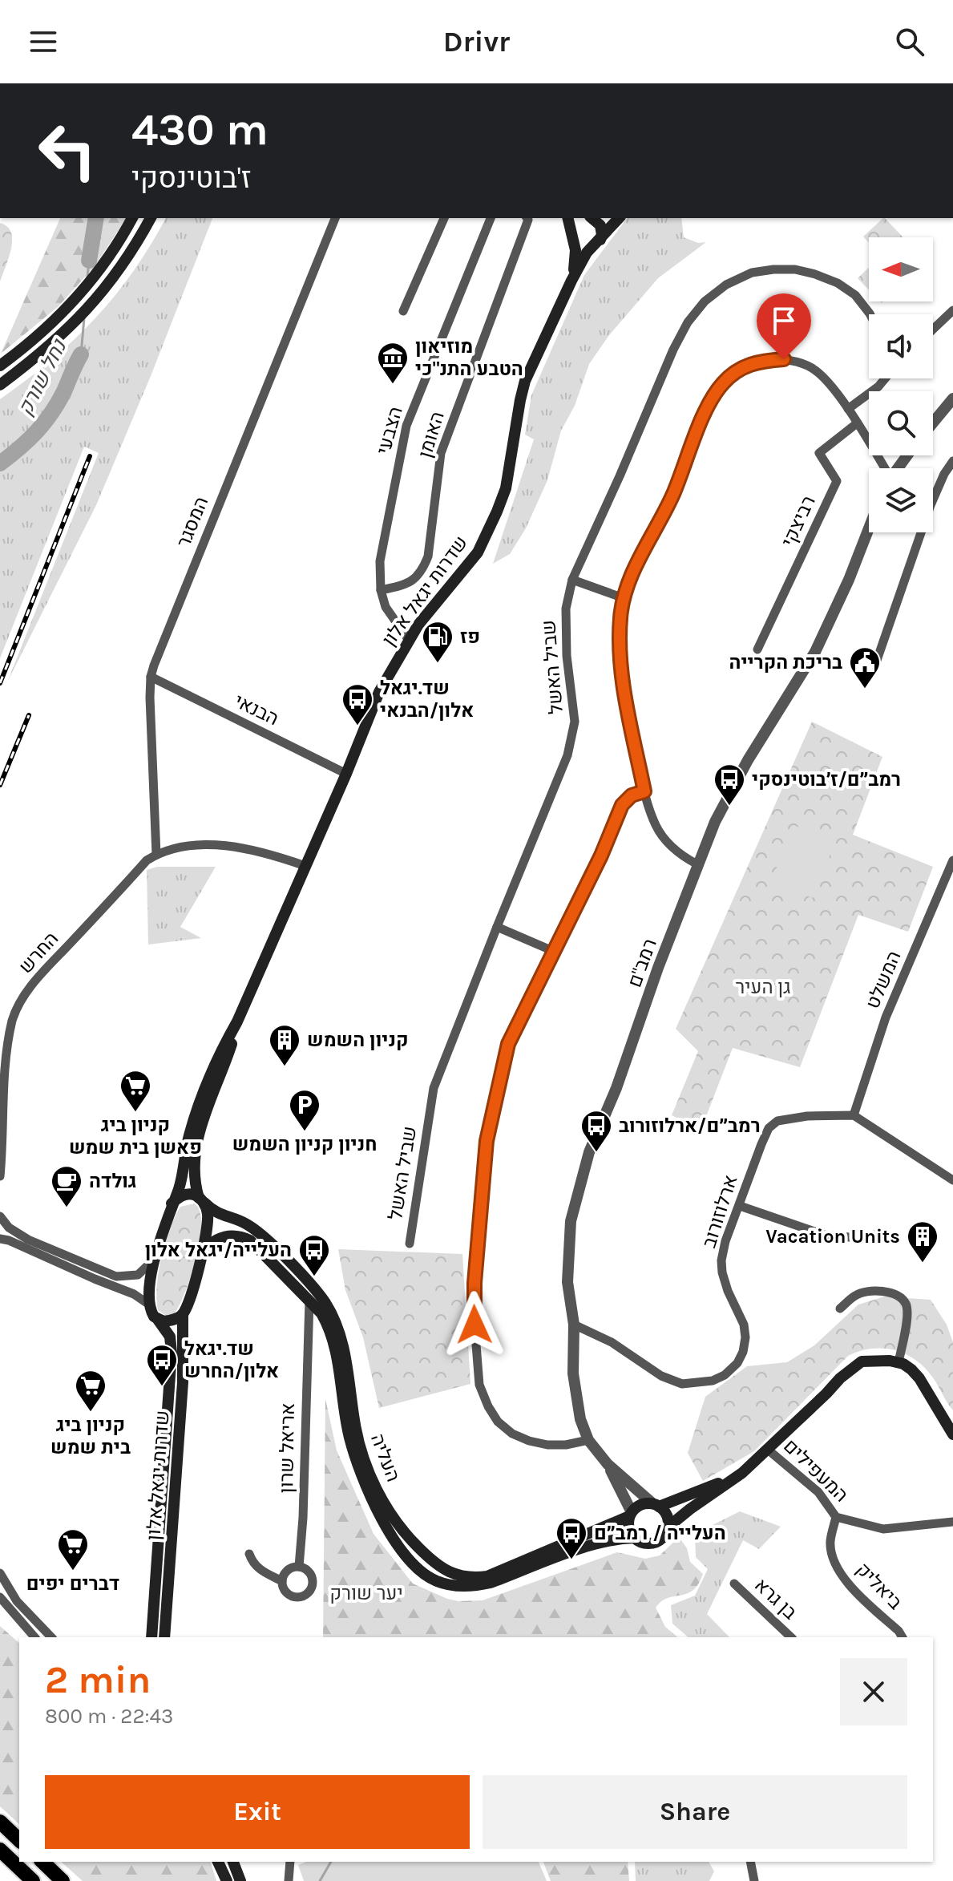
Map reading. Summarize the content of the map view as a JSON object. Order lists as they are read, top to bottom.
{
  "streets": {
    "main road": ["שדרות יגאל אלון", "העליה"],
    "street": [
      "הצבעי",
      "האומן",
      "רביצקי",
      "המסגר",
      "שביל האשל",
      "הבנאי",
      "החרש",
      "רמב\"ם",
      "המשלט",
      "ארלוזורוב",
      "אריאל שרון",
      "המעפילים",
      "ביאליק",
      "בן גרא"
    ]
  },
  "crossings": [
    ["הצבעי", "האומן"],
    ["המסגר", "הבנאי"],
    ["המסגר", "החרש"],
    ["שדרות יגאל אלון", "הבנאי"],
    ["שדרות יגאל אלון", "העליה"],
    ["רמב\"ם", "ארלוזורוב"],
    ["רמב\"ם", "העליה"],
    ["המשלט", "ארלוזורוב"],
    ["אריאל שרון", "העליה"],
    ["המעפילים", "ביאליק"]
  ],
  "water": ["נחל שורק"],
  "parks": ["גן העיר", "יער שורק"],
  "places": {
    "museum": ["מוזיאון הטבע התנ\"כי"],
    "fuel station": ["פז"],
    "public building": ["בריכת הקרייה"],
    "bus stop": [
      "שד.יגאל אלון/הבנאי",
      "רמב״ם/ז׳בוטינסקי",
      "רמב״ם/ארלוזורוב",
      "העלייה/יגאל אלון",
      "שד.יגאל אלון/החרש",
      "העלייה / רמב״ם"
    ],
    "building": ["קניון השמש", "Vacation Units"],
    "supermarket": ["קניון ביג פאשן בית שמש", "קניון ביג בית שמש", "דברים יפים"],
    "parking": ["חניון קניון השמש"],
    "cafe": ["גולדה"]
  },
  "north": "left",
  "page": {
    "header": "Drivr",
    "turn": ["430 m", "ז'בוטינסקי"],
    "heading": ["2 min", "800 m · 22:43"],
    "buttons": ["Exit", "Share"]
  }
}
